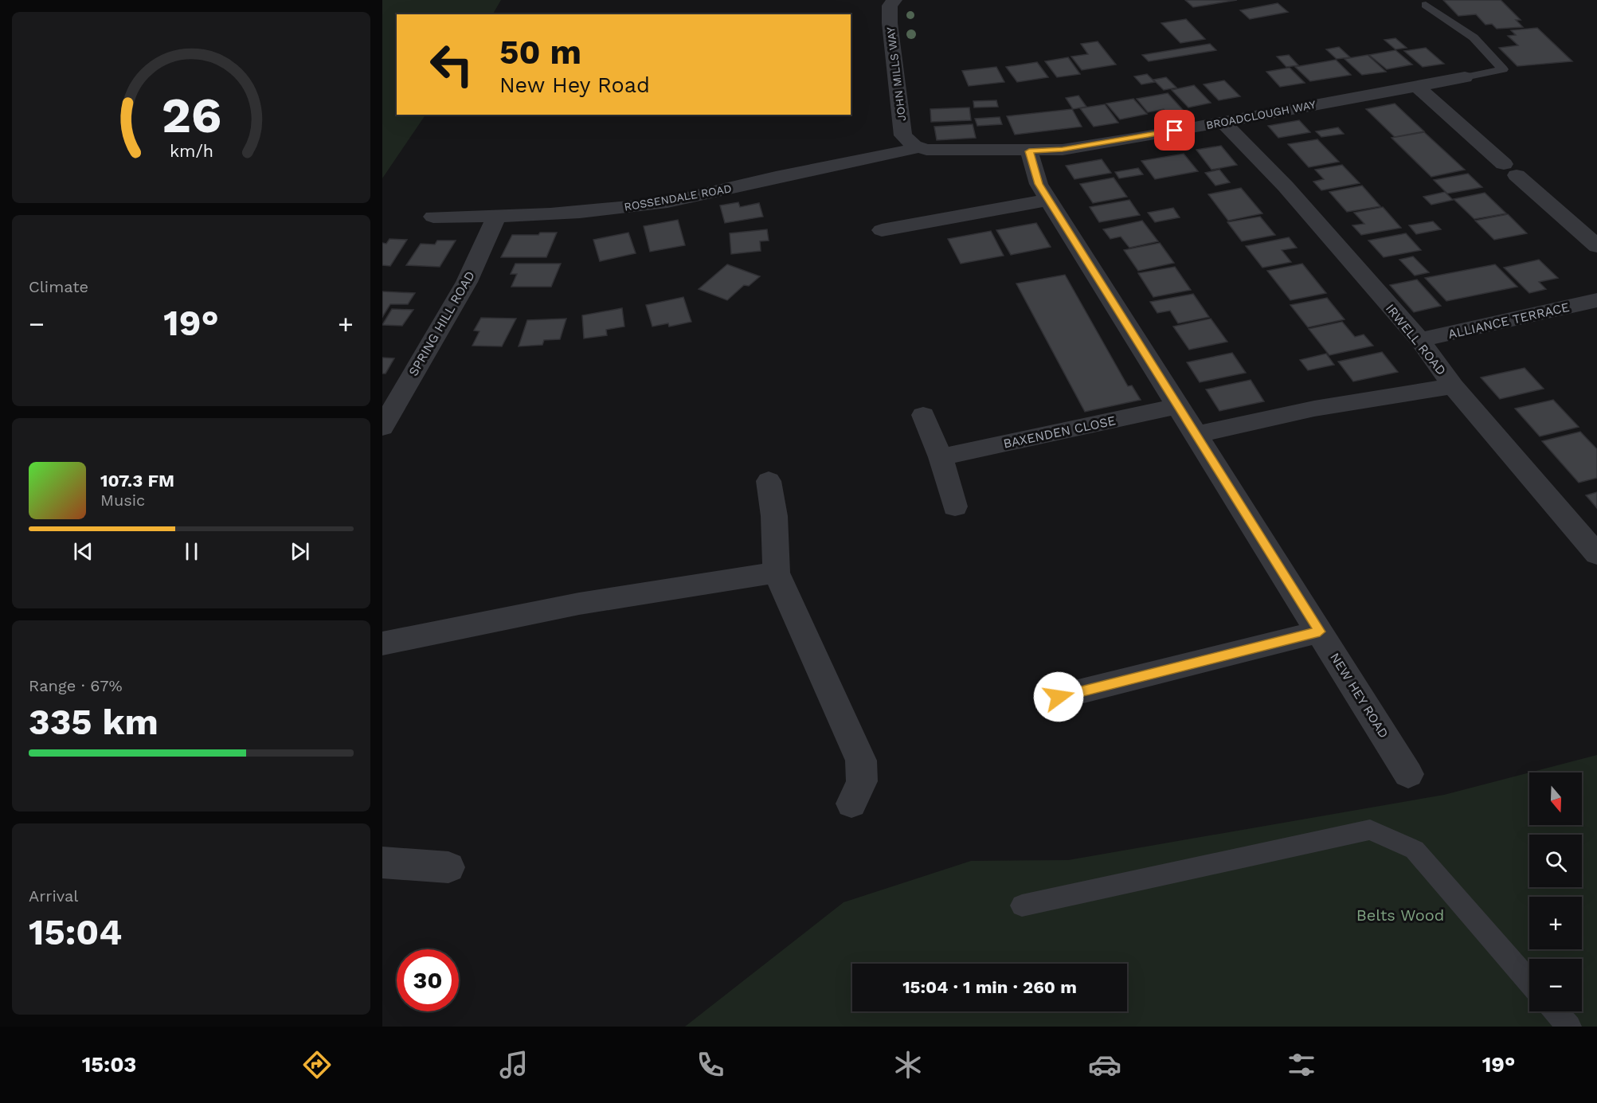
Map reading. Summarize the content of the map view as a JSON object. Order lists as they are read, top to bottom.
{
  "streets": {
    "street": [
      "JOHN MILLS WAY",
      "BROADCLOUGH WAY",
      "ROSSENDALE ROAD",
      "ALLIANCE TERRACE",
      "SPRING HILL ROAD",
      "IRWELL ROAD",
      "BAXENDEN CLOSE",
      "NEW HEY ROAD"
    ]
  },
  "crossings": [
    ["JOHN MILLS WAY", "BROADCLOUGH WAY"],
    ["JOHN MILLS WAY", "ROSSENDALE ROAD"],
    ["BROADCLOUGH WAY", "ROSSENDALE ROAD"],
    ["BROADCLOUGH WAY", "IRWELL ROAD"],
    ["BROADCLOUGH WAY", "NEW HEY ROAD"],
    ["ROSSENDALE ROAD", "SPRING HILL ROAD"],
    ["ALLIANCE TERRACE", "IRWELL ROAD"],
    ["IRWELL ROAD", "NEW HEY ROAD"],
    ["BAXENDEN CLOSE", "NEW HEY ROAD"]
  ],
  "parks": ["Belts Wood"],
  "north": "bottom",
  "page": {
    "turn": ["50 m", "New Hey Road"],
    "tile": [
      "Climate",
      ["Range · 67%", "335 km"],
      ["Arrival", "15:04"]
    ],
    "heat": ["−", "19°", "+"],
    "song": ["107.3 FM", "Music"],
    "map_buttons": ["+", "−"],
    "limit": "30",
    "trip": "15:04 · 1 min · 260 m",
    "tabs": ["15:03", "19°"],
    "gauge": ["26", "km/h"]
  }
}
